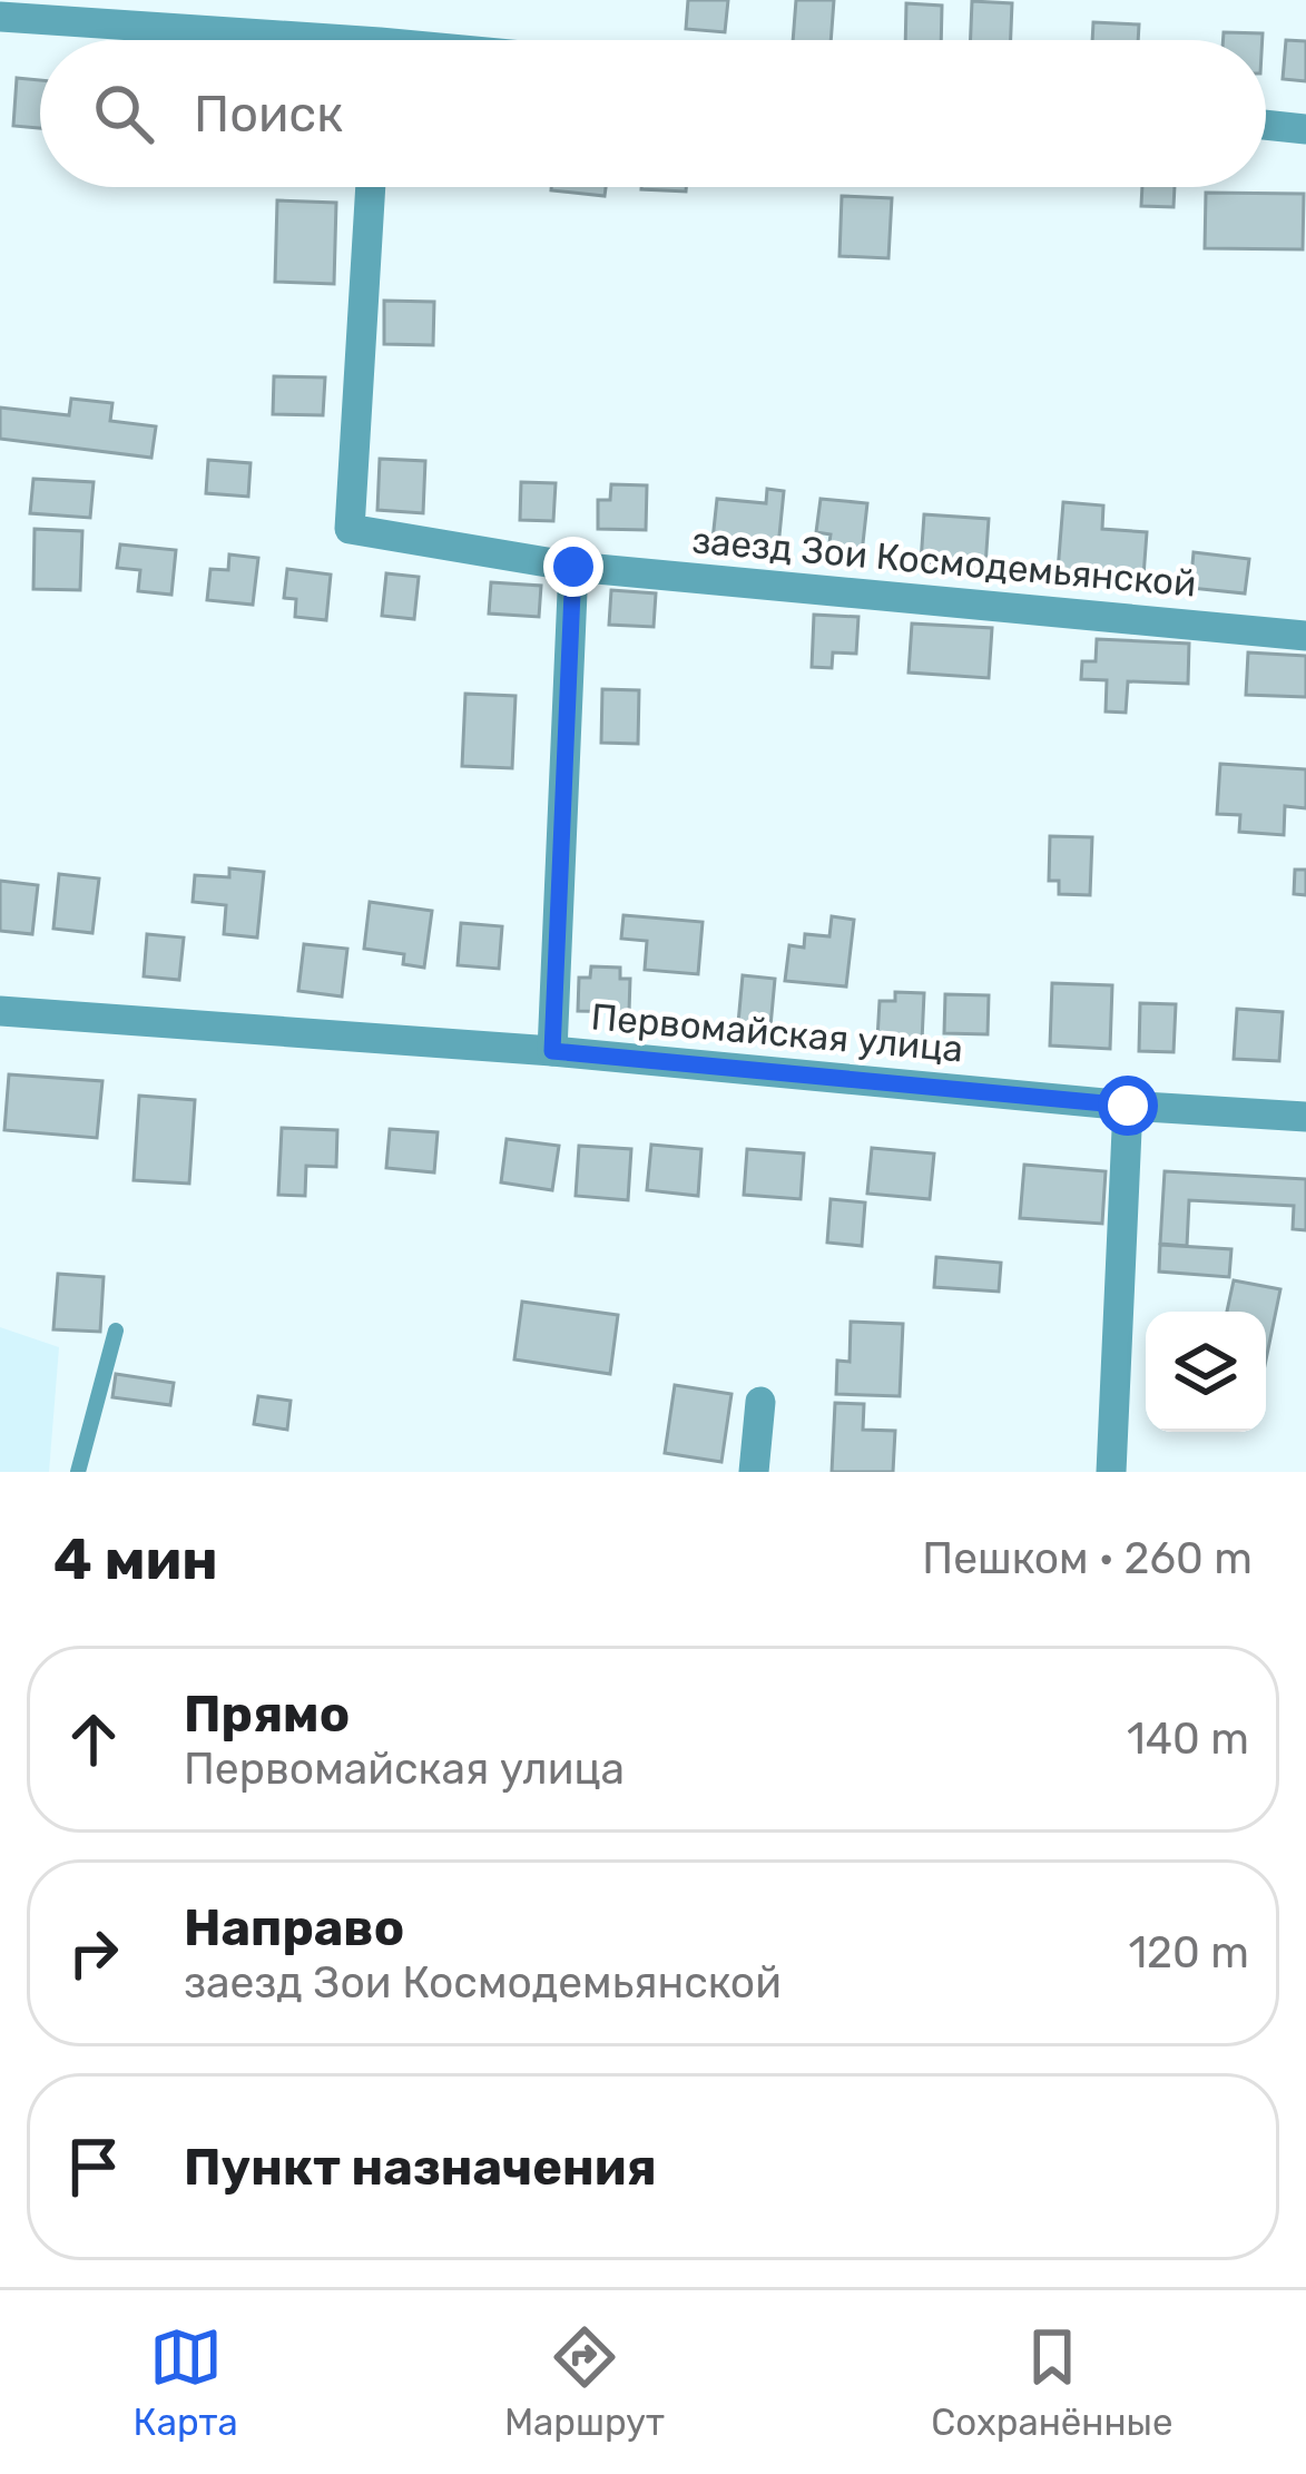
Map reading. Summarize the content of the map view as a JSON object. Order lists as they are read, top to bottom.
{
  "streets": {
    "street": ["заезд Зои Космодемьянской", "Первомайская улица"]
  },
  "page": {
    "search": "Поиск",
    "heading": ["4 мин", "Пешком · 260 m"],
    "list": [
      ["Прямо", "Первомайская улица", "140 m"],
      ["Направо", "заезд Зои Космодемьянской", "120 m"],
      "Пункт назначения"
    ],
    "nav": ["Карта", "Маршрут", "Сохранённые"]
  }
}
